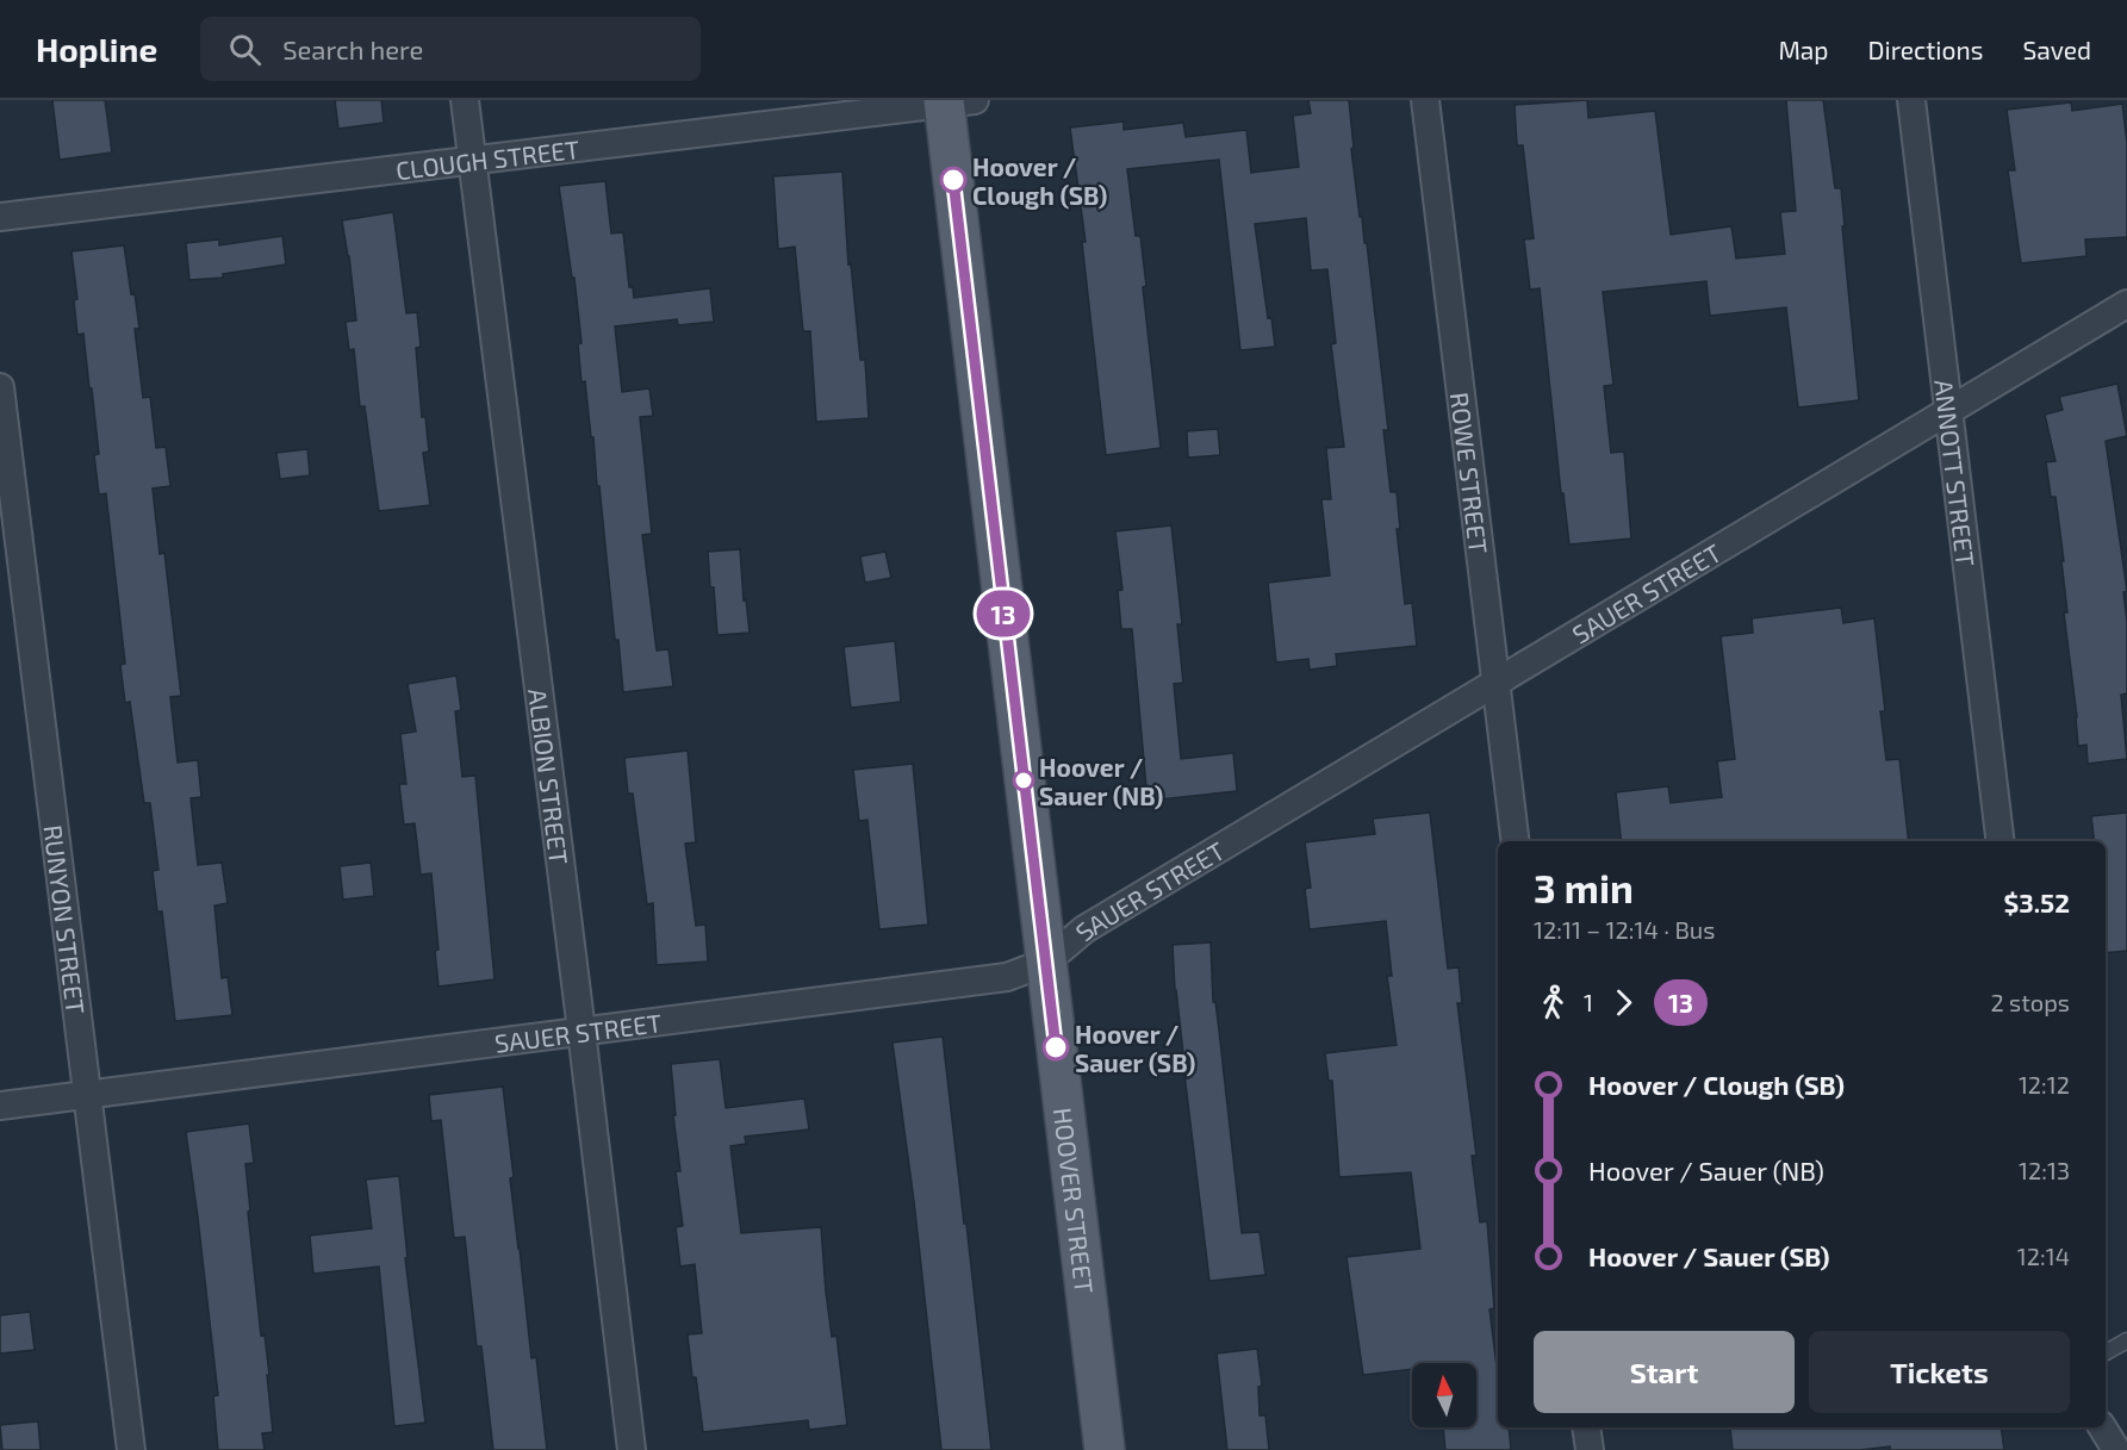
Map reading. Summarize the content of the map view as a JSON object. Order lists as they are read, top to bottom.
{
  "streets": {
    "main road": ["HOOVER STREET"],
    "street": [
      "CLOUGH STREET",
      "ROWE STREET",
      "ANNOTT STREET",
      "SAUER STREET",
      "ALBION STREET",
      "RUNYON STREET"
    ]
  },
  "crossings": [
    ["CLOUGH STREET", "ALBION STREET"],
    ["CLOUGH STREET", "HOOVER STREET"],
    ["ROWE STREET", "SAUER STREET"],
    ["ANNOTT STREET", "SAUER STREET"],
    ["SAUER STREET", "ALBION STREET"],
    ["SAUER STREET", "RUNYON STREET"],
    ["SAUER STREET", "HOOVER STREET"]
  ],
  "places": ["Hoover / Clough (SB)", "Hoover / Sauer (NB)", "Hoover / Sauer (SB)"],
  "lines": ["bus line 13"],
  "north": "top",
  "page": {
    "header": "Hopline",
    "search": "Search here",
    "nav": ["Map", "Directions", "Saved"],
    "on_map": "13",
    "heading": ["3 min", "12:11 – 12:14 · Bus", "$3.52"],
    "legs": ["1", "13", "2 stops"],
    "list": [
      {
        "name": "Hoover / Clough (SB)",
        "value": "12:12"
      },
      {
        "name": "Hoover / Sauer (NB)",
        "value": "12:13"
      },
      {
        "name": "Hoover / Sauer (SB)",
        "value": "12:14"
      }
    ],
    "buttons": ["Start", "Tickets"]
  }
}
